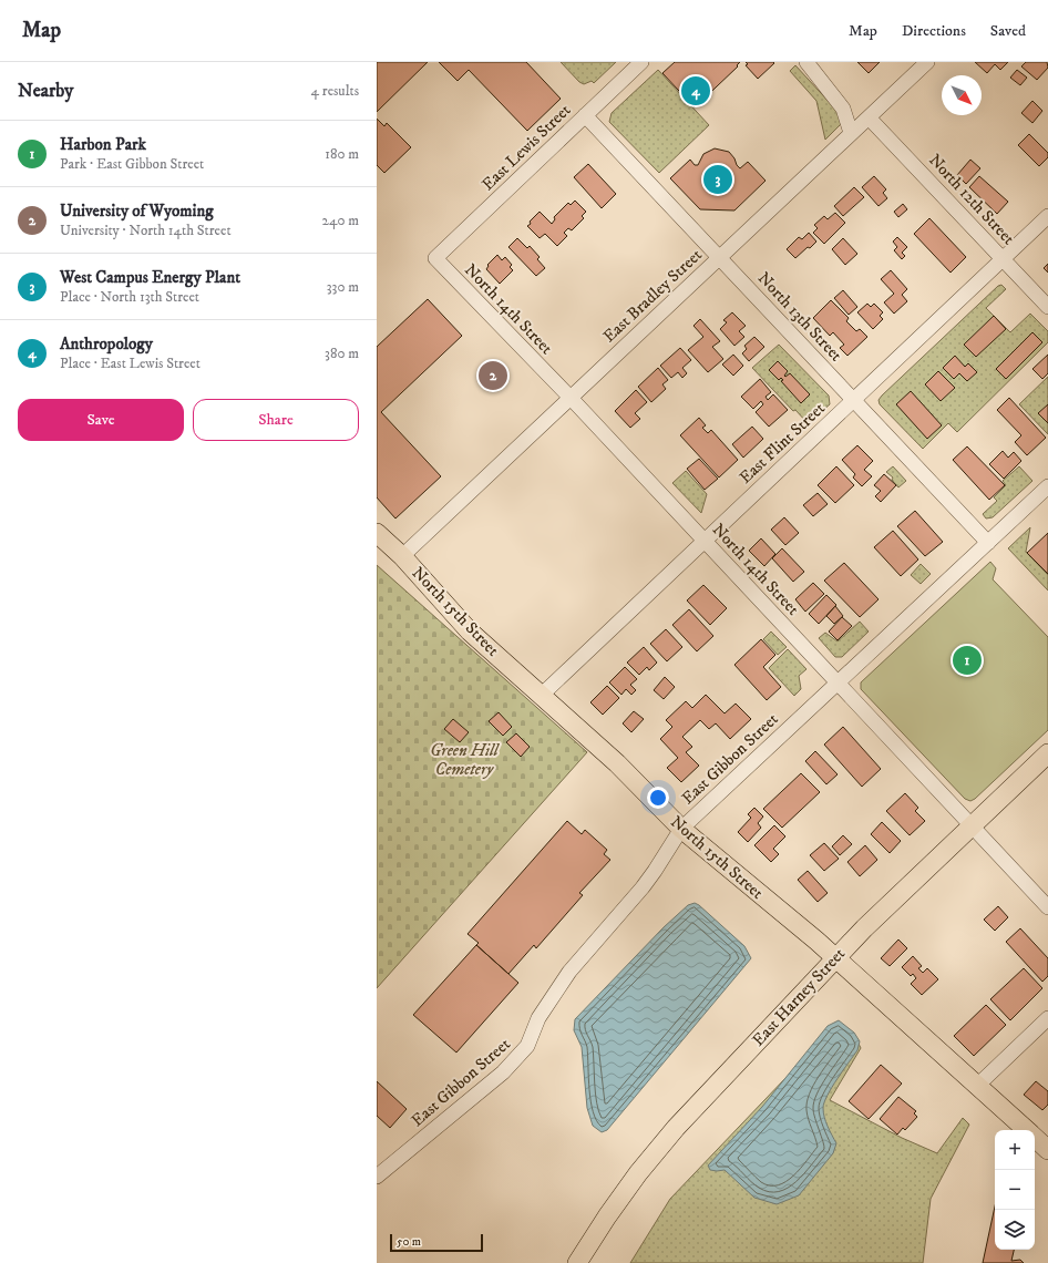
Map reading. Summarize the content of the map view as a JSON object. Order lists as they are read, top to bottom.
{
  "streets": {
    "main road": ["North 15th Street", "East Harney Street"],
    "street": [
      "East Lewis Street",
      "North 12th Street",
      "East Bradley Street",
      "North 14th Street",
      "North 13th Street",
      "East Flint Street",
      "East Gibbon Street"
    ]
  },
  "crossings": [
    ["East Lewis Street", "North 14th Street"],
    ["East Lewis Street", "North 13th Street"],
    ["North 12th Street", "East Bradley Street"],
    ["North 12th Street", "East Flint Street"],
    ["East Bradley Street", "North 14th Street"],
    ["East Bradley Street", "North 13th Street"],
    ["East Bradley Street", "North 15th Street"],
    ["North 14th Street", "East Flint Street"],
    ["North 14th Street", "East Gibbon Street"],
    ["North 14th Street", "East Harney Street"],
    ["North 13th Street", "East Flint Street"],
    ["North 13th Street", "East Gibbon Street"],
    ["East Flint Street", "North 15th Street"],
    ["North 15th Street", "East Gibbon Street"],
    ["North 15th Street", "East Harney Street"]
  ],
  "parks": ["Green Hill Cemetery"],
  "scale_bar": "50 m",
  "north": "bottom right",
  "page": {
    "header": "Map",
    "nav": ["Map", "Directions", "Saved"],
    "heading": ["Nearby", "4 results"],
    "pins": [
      "4",
      "3",
      "2",
      "1"
    ],
    "list": [
      {
        "mark": "1",
        "name": "Harbon Park",
        "note": "Park · East Gibbon Street",
        "value": "180 m"
      },
      {
        "mark": "2",
        "name": "University of Wyoming",
        "note": "University · North 14th Street",
        "value": "240 m"
      },
      {
        "mark": "3",
        "name": "West Campus Energy Plant",
        "note": "Place · North 13th Street",
        "value": "330 m"
      },
      {
        "mark": "4",
        "name": "Anthropology",
        "note": "Place · East Lewis Street",
        "value": "380 m"
      }
    ],
    "buttons": ["Save", "Share"],
    "map_buttons": ["+", "−"],
    "scale": "50 m"
  }
}
